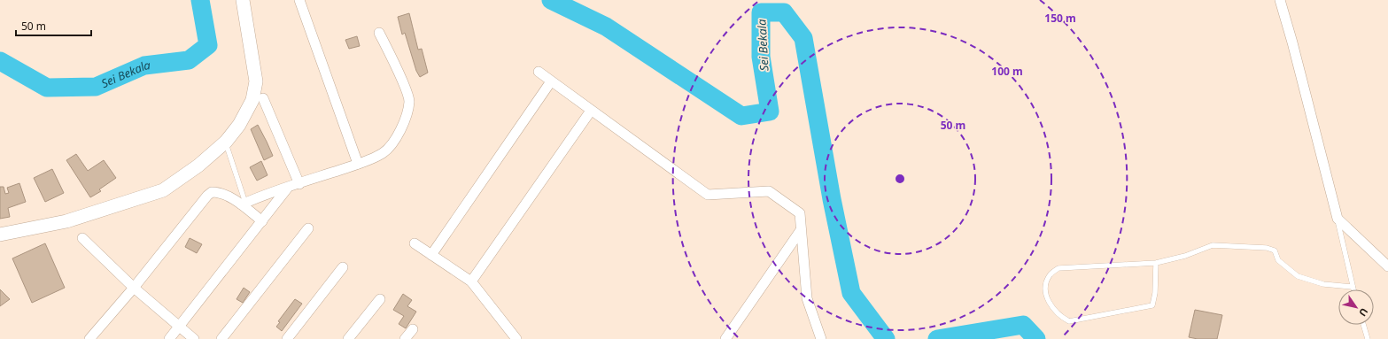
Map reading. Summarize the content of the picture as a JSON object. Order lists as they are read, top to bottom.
{
  "water": ["Sei Bekala"],
  "scale_bar": "50 m",
  "north": "bottom right",
  "rings": ["150 m", "100 m", "50 m"]
}
